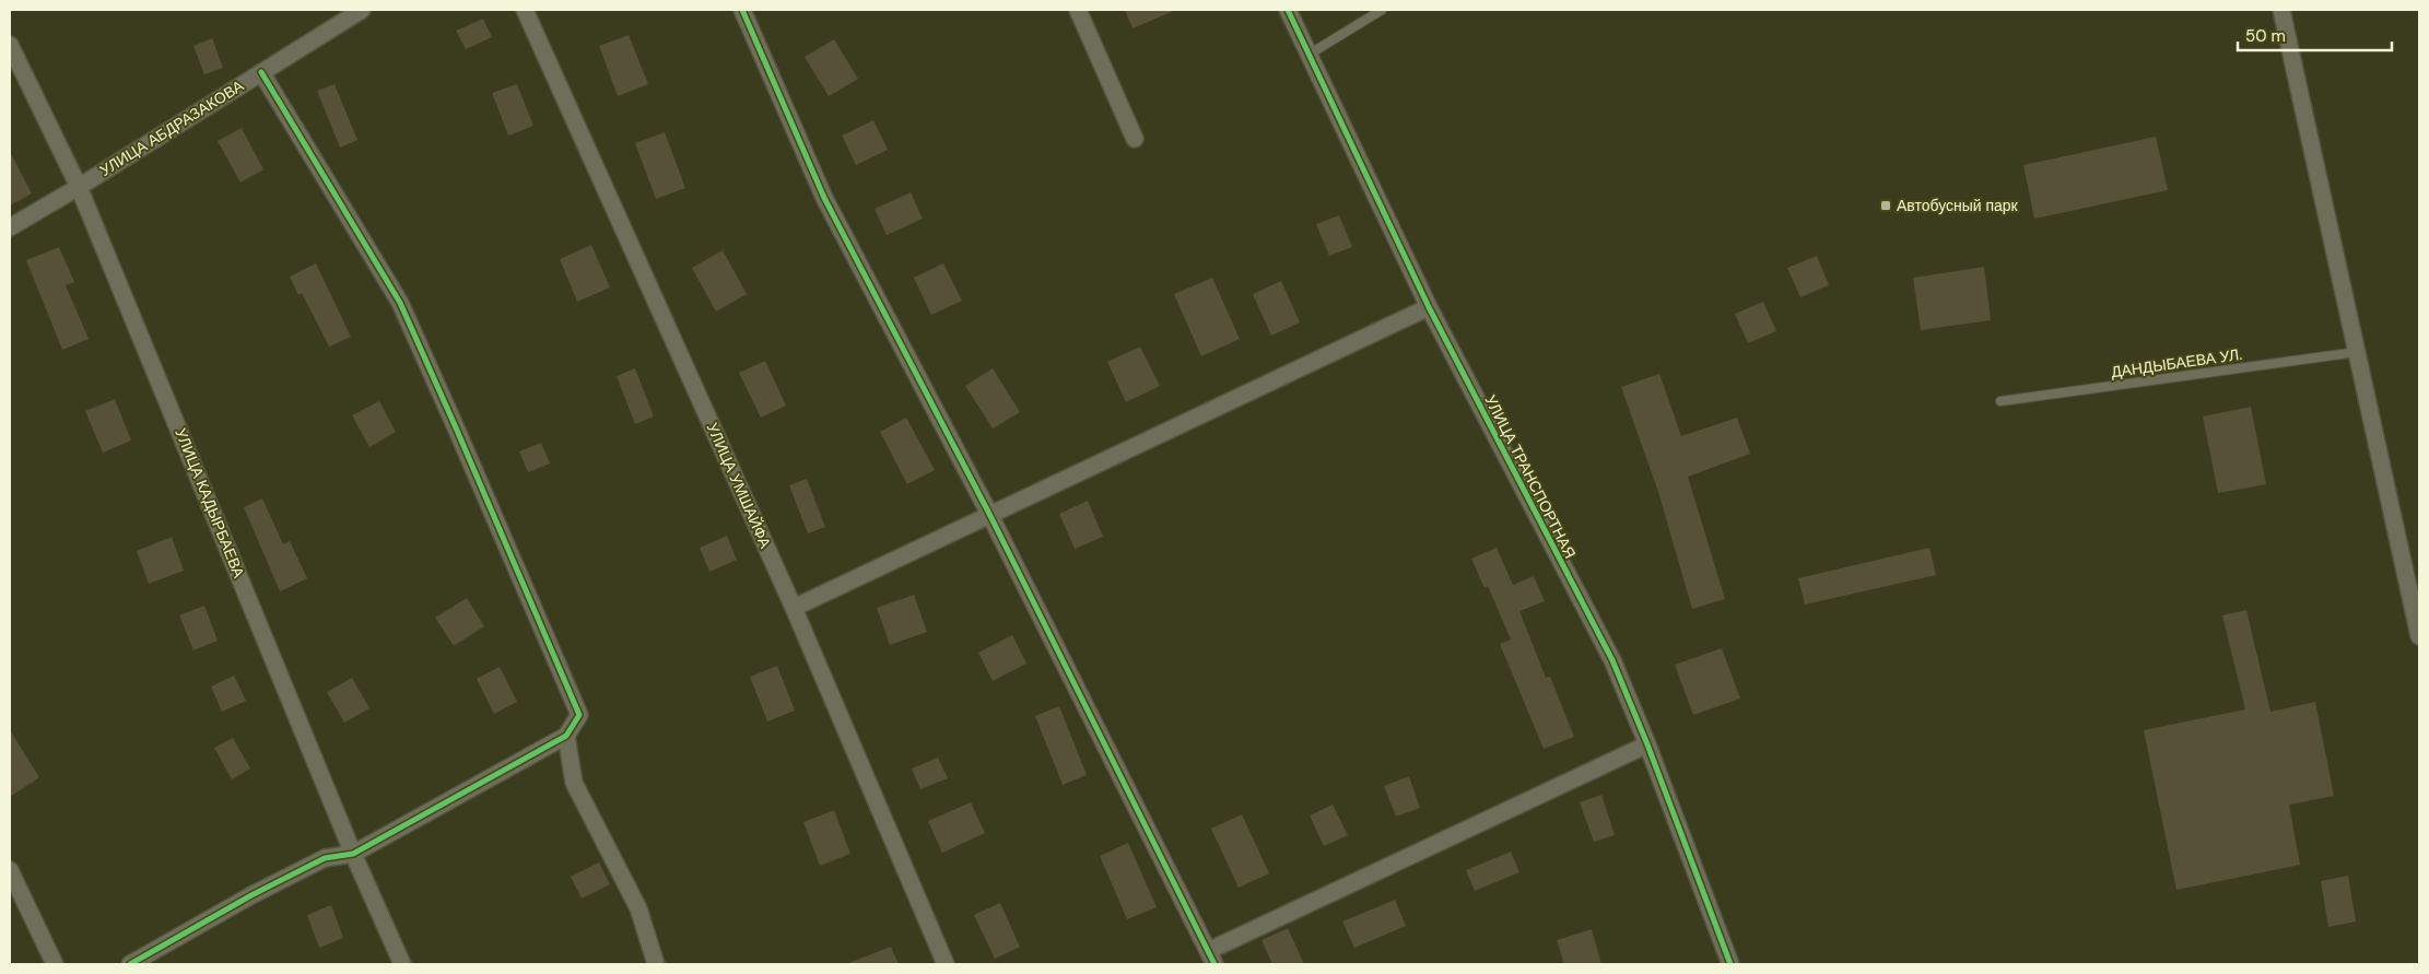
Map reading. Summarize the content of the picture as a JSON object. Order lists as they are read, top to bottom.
{
  "streets": {
    "street": [
      "УЛИЦА АБДРАЗАКОВА",
      "УЛИЦА ТРАНСПОРТНАЯ",
      "УЛИЦА УМШАЙФА",
      "УЛИЦА КАДЫРБАЕВА"
    ],
    "lane": ["ДАНДЫБАЕВА УЛ."]
  },
  "crossings": [
    ["УЛИЦА АБДРАЗАКОВА", "УЛИЦА КАДЫРБАЕВА"]
  ],
  "places": {
    "transit": ["Автобусный парк"]
  },
  "scale_bar": "50 m"
}
